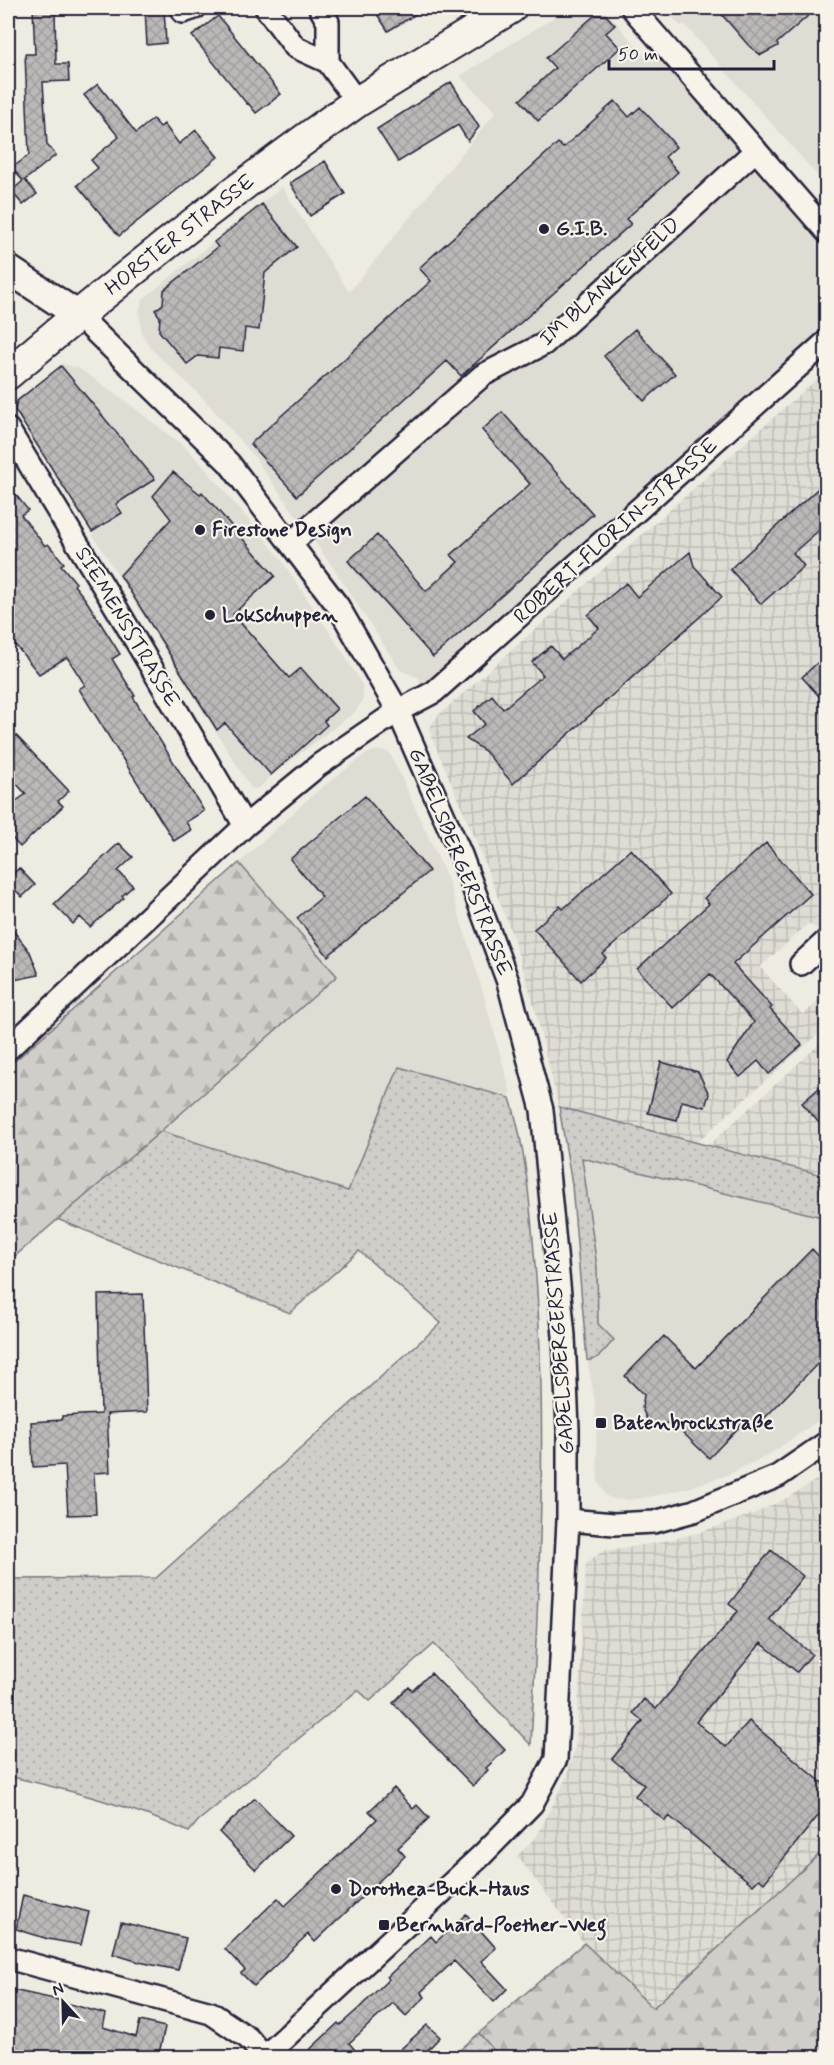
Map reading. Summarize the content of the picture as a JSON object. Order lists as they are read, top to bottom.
{
  "streets": {
    "main road": ["HORSTER STRASSE"],
    "street": [
      "IM BLANKENFELD",
      "ROBERT-FLORIN-STRASSE",
      "SIEMENSSTRASSE",
      "GABELSBERGERSTRASSE"
    ]
  },
  "crossings": [
    ["HORSTER STRASSE", "GABELSBERGERSTRASSE"],
    ["IM BLANKENFELD", "GABELSBERGERSTRASSE"],
    ["ROBERT-FLORIN-STRASSE", "GABELSBERGERSTRASSE"]
  ],
  "places": {
    "other": [
      "G.I.B.",
      "Firestone Design",
      "Lokschuppen",
      "Dorothea-Buck-Haus"
    ],
    "transit": ["Batenbrockstraße", "Bernhard-Poether-Weg"]
  },
  "scale_bar": "50 m",
  "north": "top"
}
